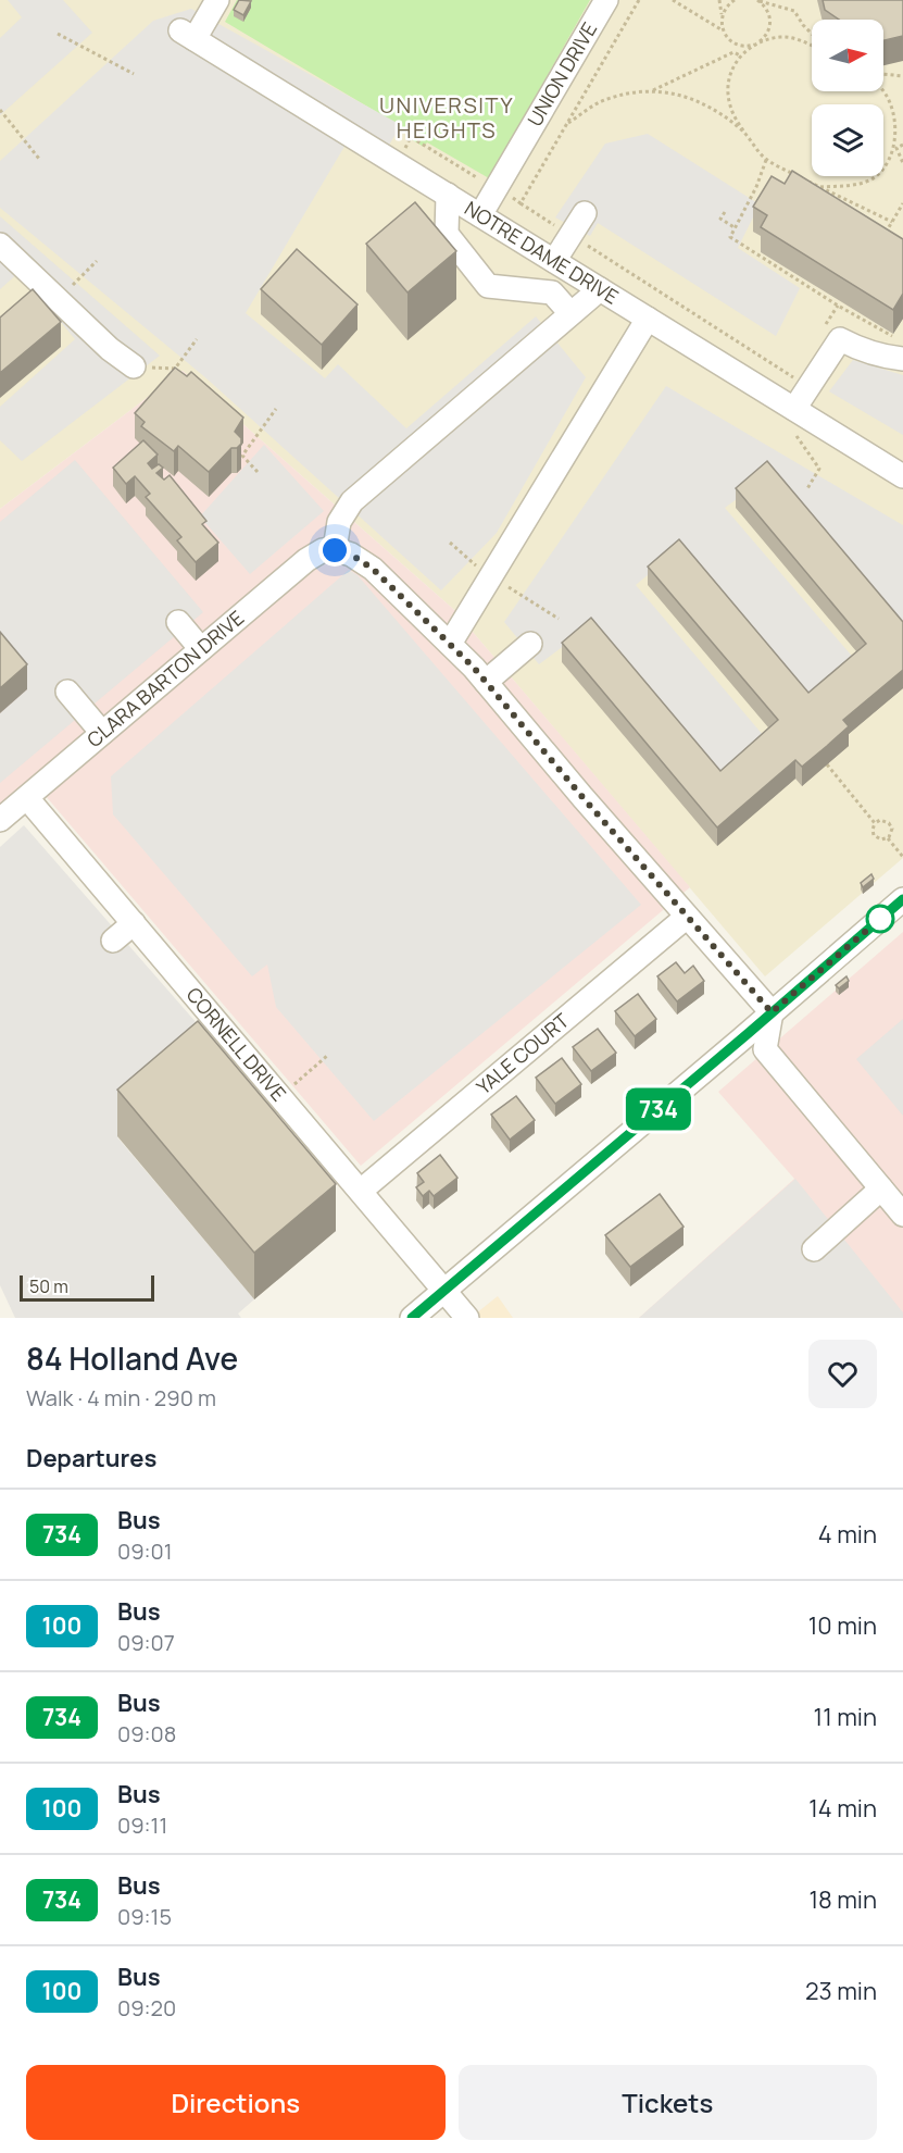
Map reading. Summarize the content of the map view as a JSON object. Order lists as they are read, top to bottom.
{
  "streets": {
    "street": [
      "UNION DRIVE",
      "NOTRE DAME DRIVE",
      "CLARA BARTON DRIVE",
      "CORNELL DRIVE",
      "YALE COURT"
    ]
  },
  "crossings": [
    ["UNION DRIVE", "NOTRE DAME DRIVE"],
    ["CLARA BARTON DRIVE", "CORNELL DRIVE"],
    ["CORNELL DRIVE", "YALE COURT"]
  ],
  "districts": ["UNIVERSITY HEIGHTS"],
  "lines": ["bus line 734"],
  "scale_bar": "50 m",
  "north": "right",
  "page": {
    "on_map": "734",
    "scale": "50 m",
    "heading": [
      ["84 Holland Ave", "Walk · 4 min · 290 m"],
      "Departures"
    ],
    "list": [
      {
        "mark": "734",
        "name": "Bus",
        "note": "09:01",
        "value": "4 min"
      },
      {
        "mark": "100",
        "name": "Bus",
        "note": "09:07",
        "value": "10 min"
      },
      {
        "mark": "734",
        "name": "Bus",
        "note": "09:08",
        "value": "11 min"
      },
      {
        "mark": "100",
        "name": "Bus",
        "note": "09:11",
        "value": "14 min"
      },
      {
        "mark": "734",
        "name": "Bus",
        "note": "09:15",
        "value": "18 min"
      },
      {
        "mark": "100",
        "name": "Bus",
        "note": "09:20",
        "value": "23 min"
      }
    ],
    "buttons": ["Directions", "Tickets"]
  }
}
